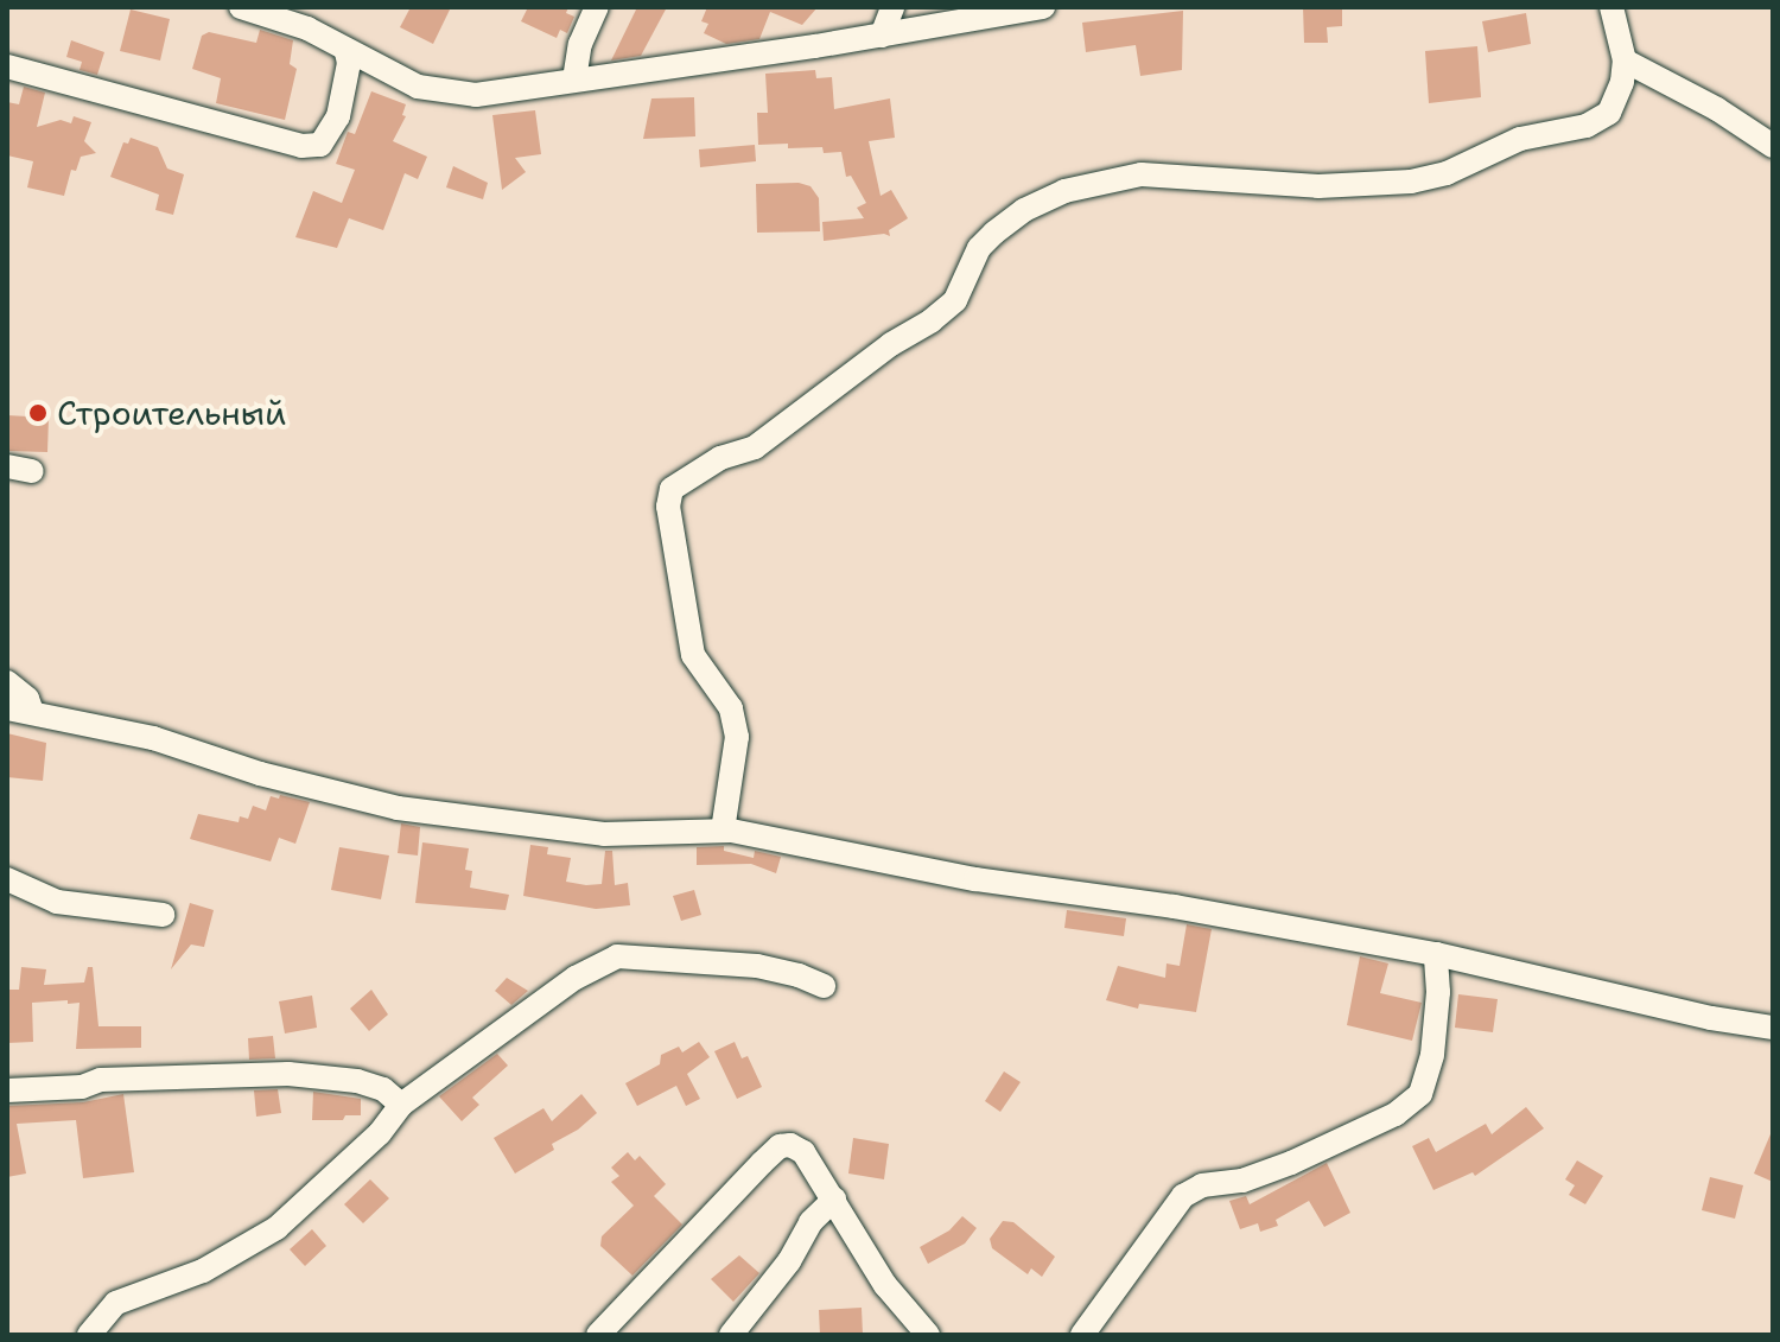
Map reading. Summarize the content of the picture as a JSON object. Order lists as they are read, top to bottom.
{
  "places": ["Строительный"]
}
